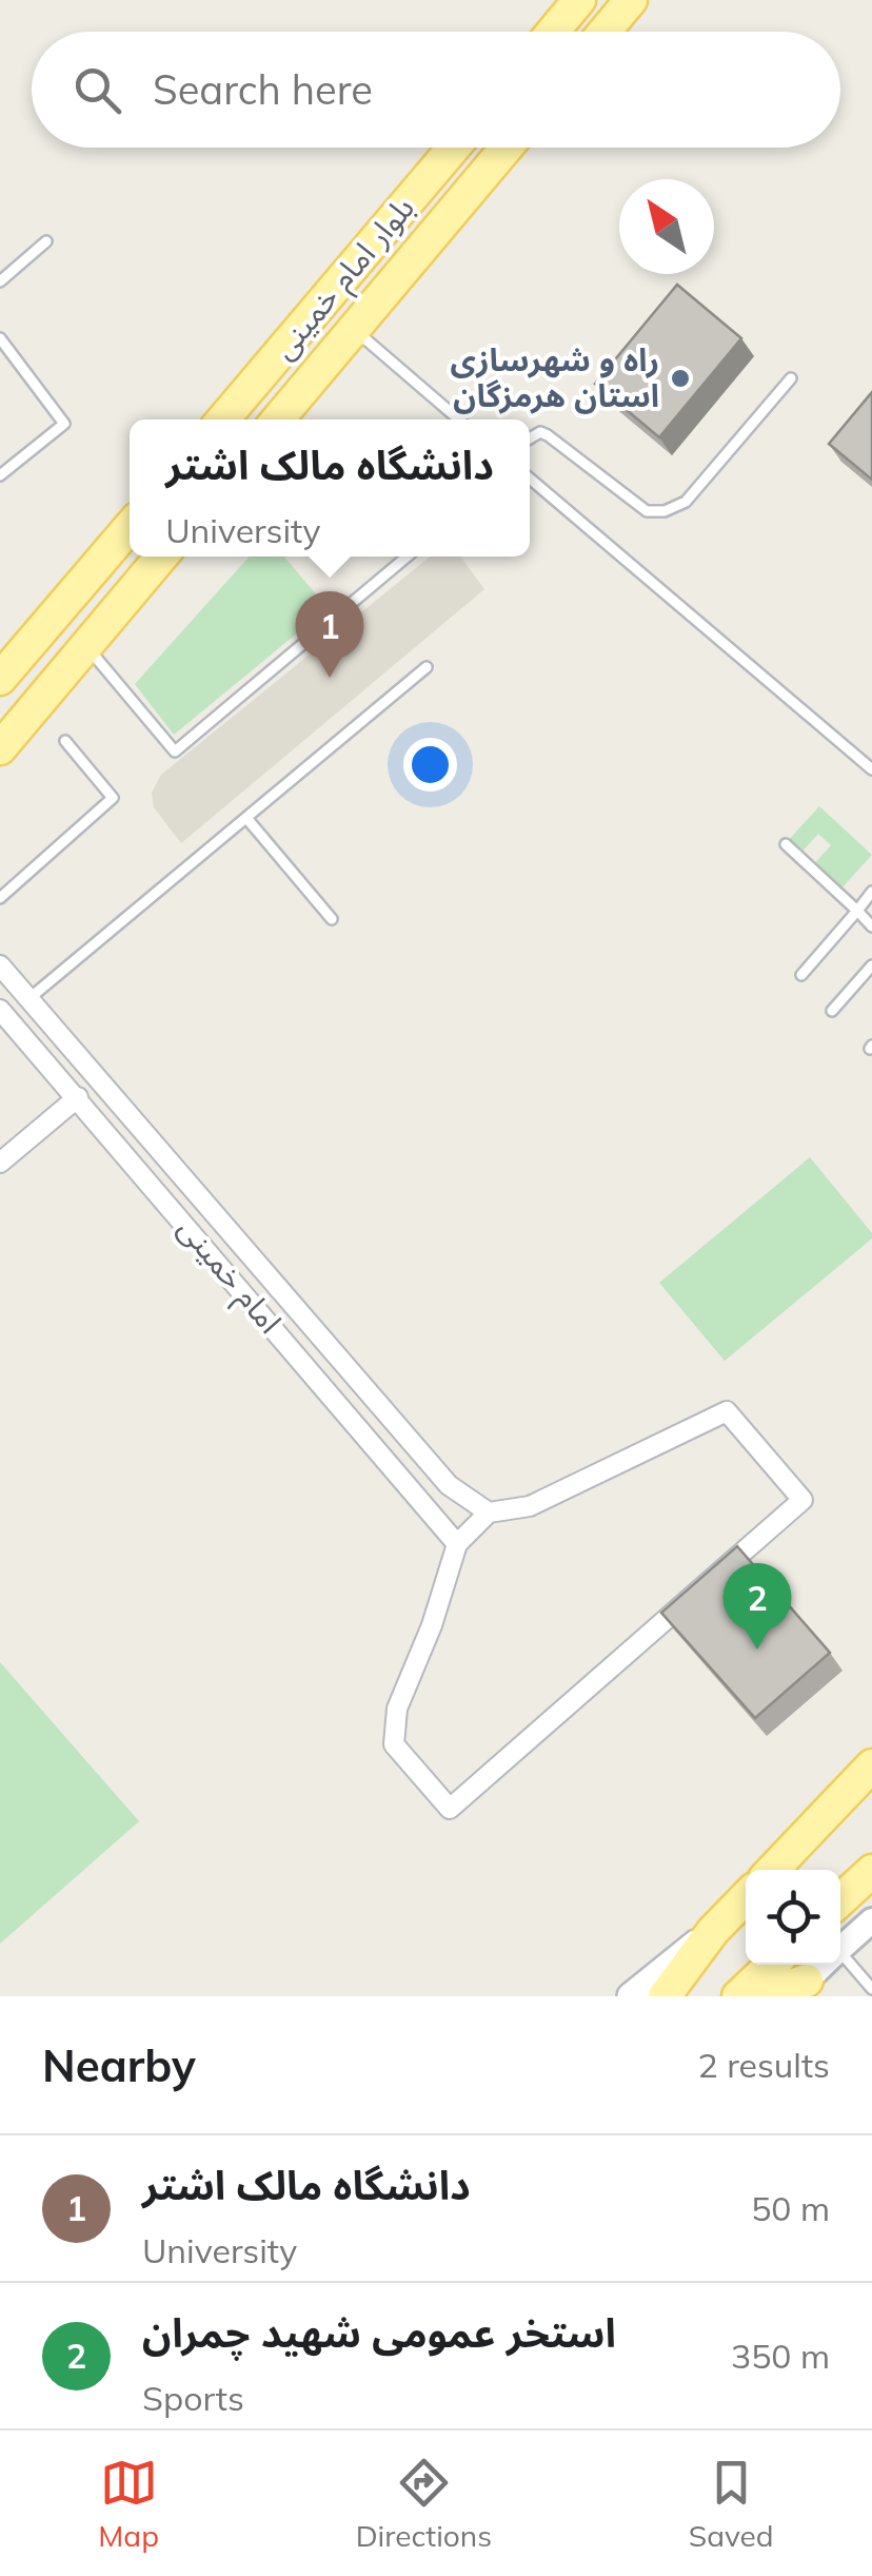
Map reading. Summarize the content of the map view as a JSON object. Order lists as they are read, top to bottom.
{
  "streets": {
    "main road": ["بلوار امام خمینی"],
    "street": ["امام خمینی"]
  },
  "places": ["راه و شهرسازی استان هرمزگان"],
  "north": "top left",
  "page": {
    "search": "Search here",
    "popup": ["دانشگاه مالک اشتر", "University"],
    "pins": ["1", "2"],
    "heading": ["Nearby", "2 results"],
    "list": [
      {
        "mark": "1",
        "name": "دانشگاه مالک اشتر",
        "note": "University",
        "value": "50 m"
      },
      {
        "mark": "2",
        "name": "استخر عمومی شهید چمران",
        "note": "Sports",
        "value": "350 m"
      }
    ],
    "nav": ["Map", "Directions", "Saved"]
  }
}
